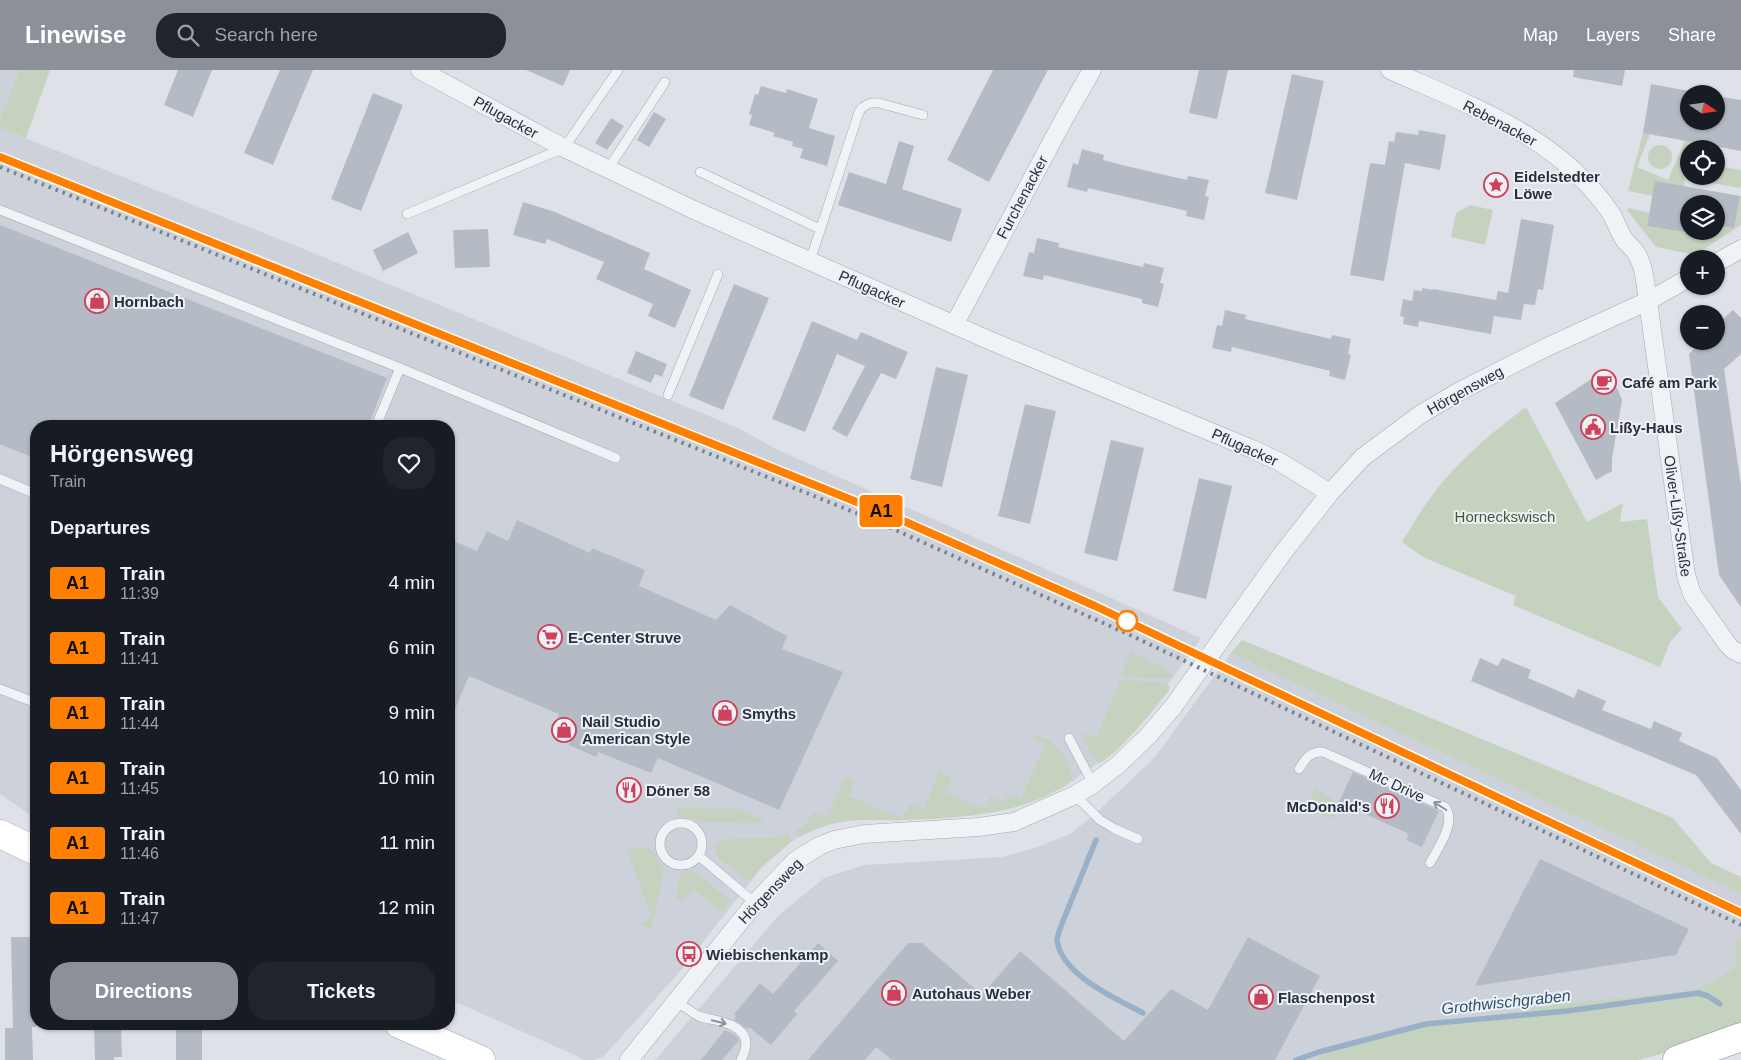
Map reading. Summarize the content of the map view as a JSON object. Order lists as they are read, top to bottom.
{
  "streets": {
    "street": [
      "Pflugacker",
      "Rebenacker",
      "Furchenacker",
      "Hörgensweg",
      "Oliver-Lißy-Straße"
    ],
    "lane": ["Mc Drive"]
  },
  "crossings": [
    ["Pflugacker", "Furchenacker"],
    ["Pflugacker", "Hörgensweg"],
    ["Rebenacker", "Hörgensweg"],
    ["Rebenacker", "Oliver-Lißy-Straße"],
    ["Hörgensweg", "Oliver-Lißy-Straße"]
  ],
  "water": ["Grothwischgraben"],
  "parks": ["Horneckswisch"],
  "places": {
    "place": ["Eidelstedter Löwe"],
    "shop": [
      "Hornbach",
      "Smyths",
      "Nail Studio American Style",
      "Autohaus Weber",
      "Flaschenpost"
    ],
    "cafe": ["Café am Park"],
    "public building": ["Lißy-Haus"],
    "supermarket": ["E-Center Struve"],
    "restaurant": ["Döner 58", "McDonald's"],
    "bus stop": ["Wiebischenkamp"]
  },
  "north": "right",
  "page": {
    "header": "Linewise",
    "search": "Search here",
    "nav": ["Map", "Layers", "Share"],
    "on_map": "A1",
    "map_buttons": ["+", "−"],
    "heading": [
      ["Hörgensweg", "Train"],
      "Departures"
    ],
    "list": [
      {
        "mark": "A1",
        "name": "Train",
        "note": "11:39",
        "value": "4 min"
      },
      {
        "mark": "A1",
        "name": "Train",
        "note": "11:41",
        "value": "6 min"
      },
      {
        "mark": "A1",
        "name": "Train",
        "note": "11:44",
        "value": "9 min"
      },
      {
        "mark": "A1",
        "name": "Train",
        "note": "11:45",
        "value": "10 min"
      },
      {
        "mark": "A1",
        "name": "Train",
        "note": "11:46",
        "value": "11 min"
      },
      {
        "mark": "A1",
        "name": "Train",
        "note": "11:47",
        "value": "12 min"
      }
    ],
    "buttons": ["Directions", "Tickets"]
  }
}
